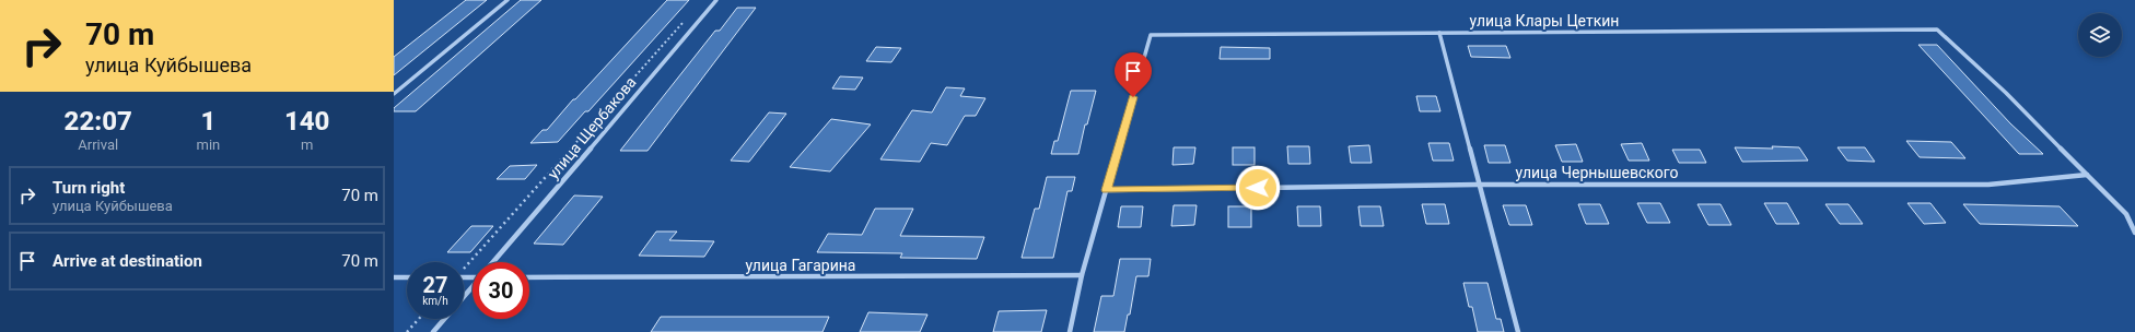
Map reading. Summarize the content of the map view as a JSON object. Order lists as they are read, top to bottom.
{
  "streets": {
    "street": [
      "улица Клары Цеткин",
      "улица Щербакова",
      "улица Чернышевского",
      "улица Гагарина"
    ]
  },
  "crossings": [
    ["улица Клары Цеткин", "улица Чернышевского"]
  ],
  "page": {
    "turn": ["70 m", "улица Куйбышева"],
    "eta": [
      "22:07",
      "Arrival",
      "1",
      "min",
      "140",
      "m"
    ],
    "list": [
      {
        "name": "Turn right",
        "note": "улица Куйбышева",
        "value": "70 m"
      },
      {
        "name": "Arrive at destination",
        "value": "70 m"
      }
    ],
    "speed": "27 km/h",
    "limit": "30"
  }
}
